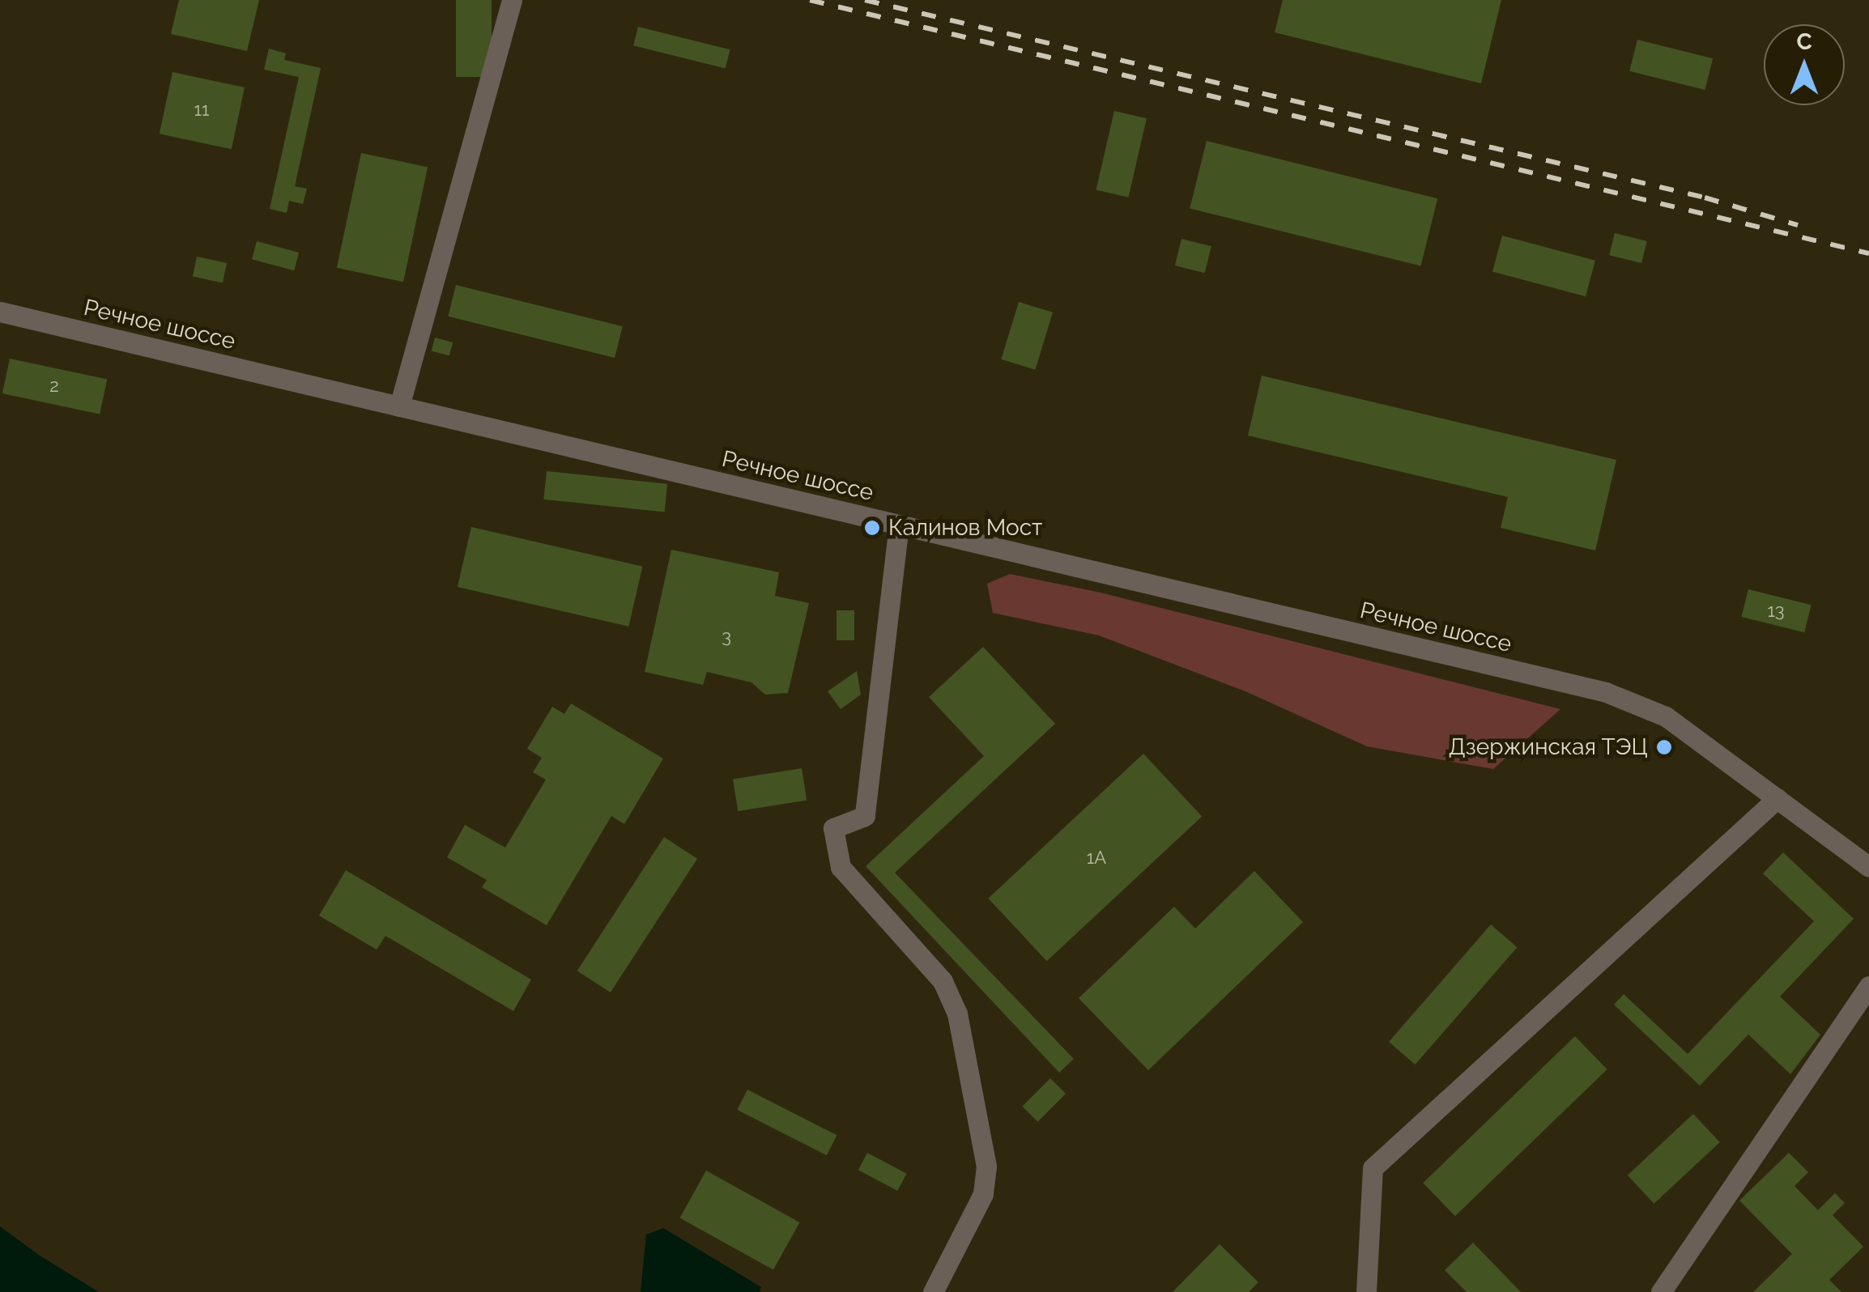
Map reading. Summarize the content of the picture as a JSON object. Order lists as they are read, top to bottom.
{
  "streets": {
    "street": ["Речное шоссе"]
  },
  "places": ["Калинов Мост", "Дзержинская ТЭЦ"],
  "house_numbers": [
    "11",
    "2",
    "13",
    "3",
    "1А"
  ],
  "north": "top"
}
